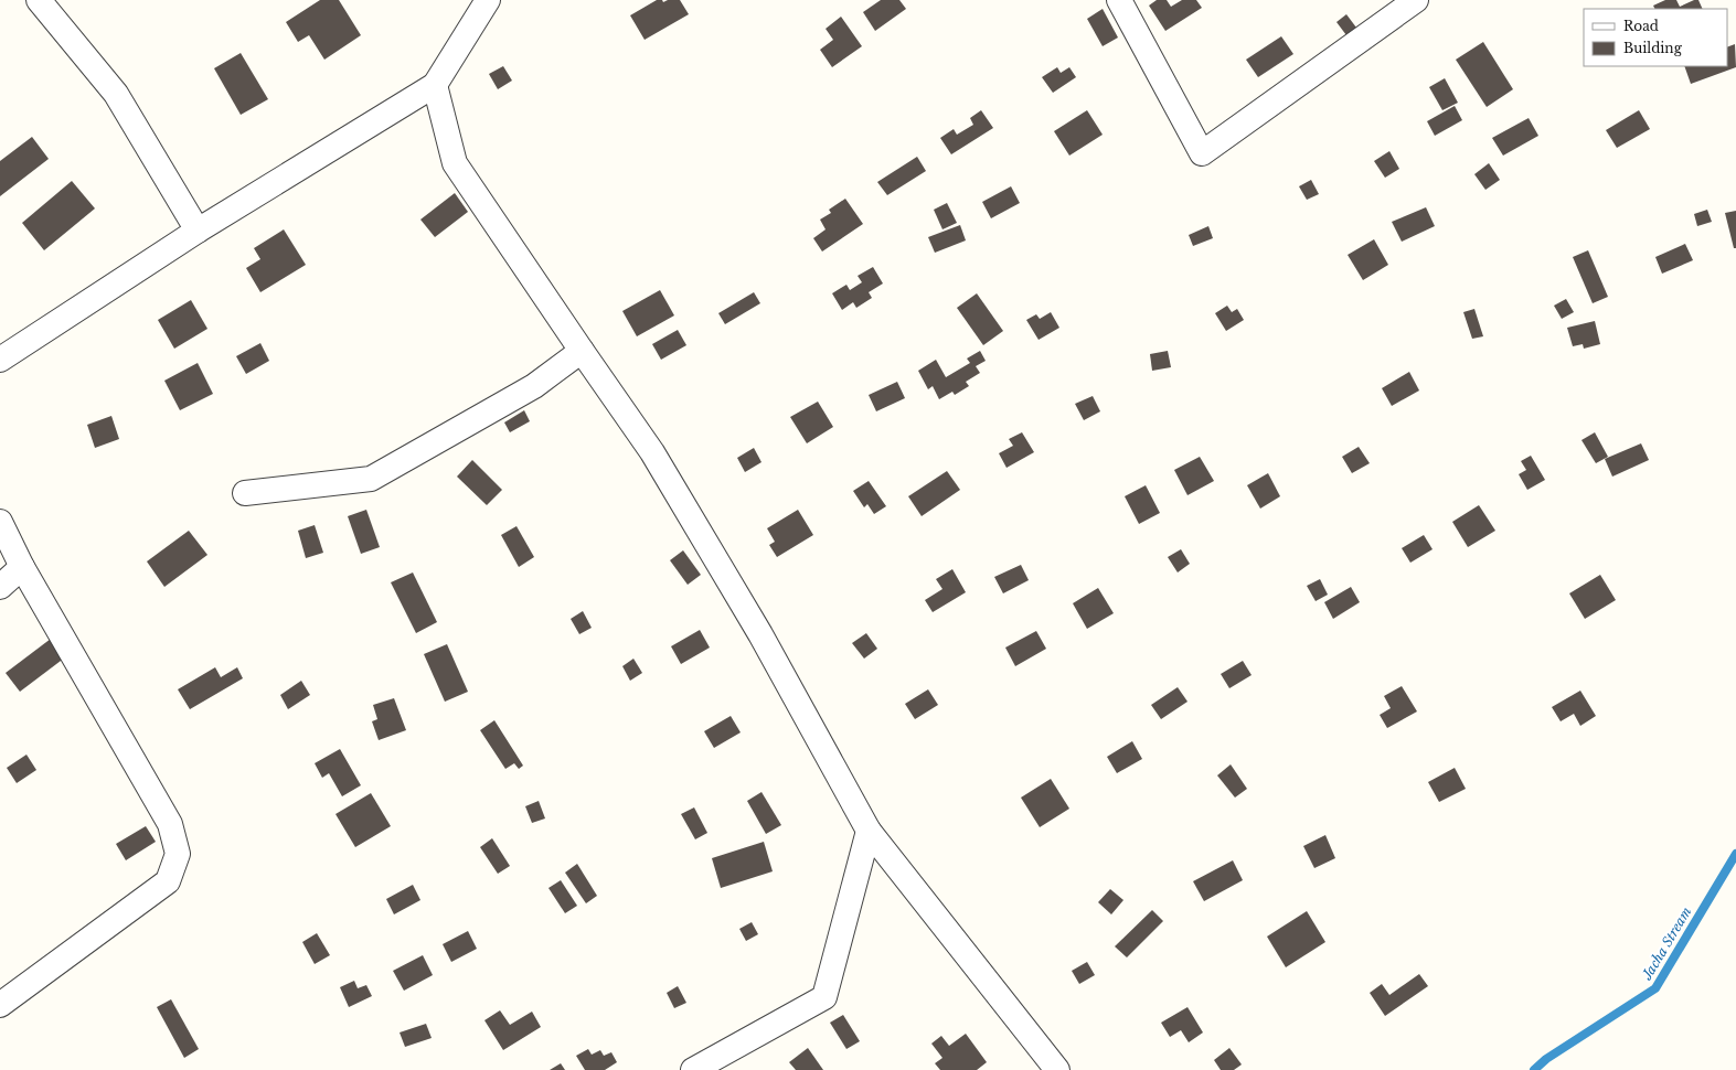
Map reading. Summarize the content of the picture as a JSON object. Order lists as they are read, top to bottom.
{
  "water": ["Jacha Stream"],
  "legend": ["Road", "Building"]
}
